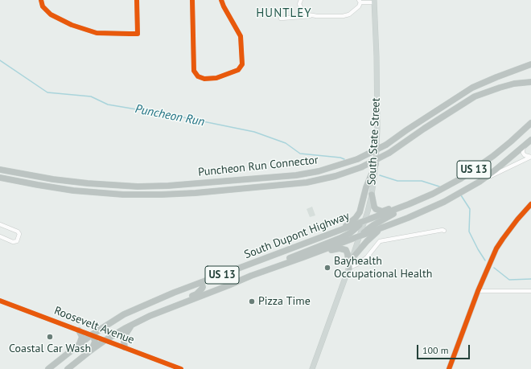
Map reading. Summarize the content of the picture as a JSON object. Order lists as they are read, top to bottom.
{
  "streets": {
    "highway": ["Puncheon Run Connector", "US 13", "South Dupont Highway"],
    "main road": ["South State Street"],
    "street": ["Roosevelt Avenue"]
  },
  "crossings": [
    ["South State Street", "South Dupont Highway"],
    ["South Dupont Highway", "Roosevelt Avenue"]
  ],
  "districts": ["HUNTLEY"],
  "water": ["Puncheon Run"],
  "places": ["Bayhealth Occupational Health", "Pizza Time", "Coastal Car Wash"],
  "scale_bar": "100 m"
}
